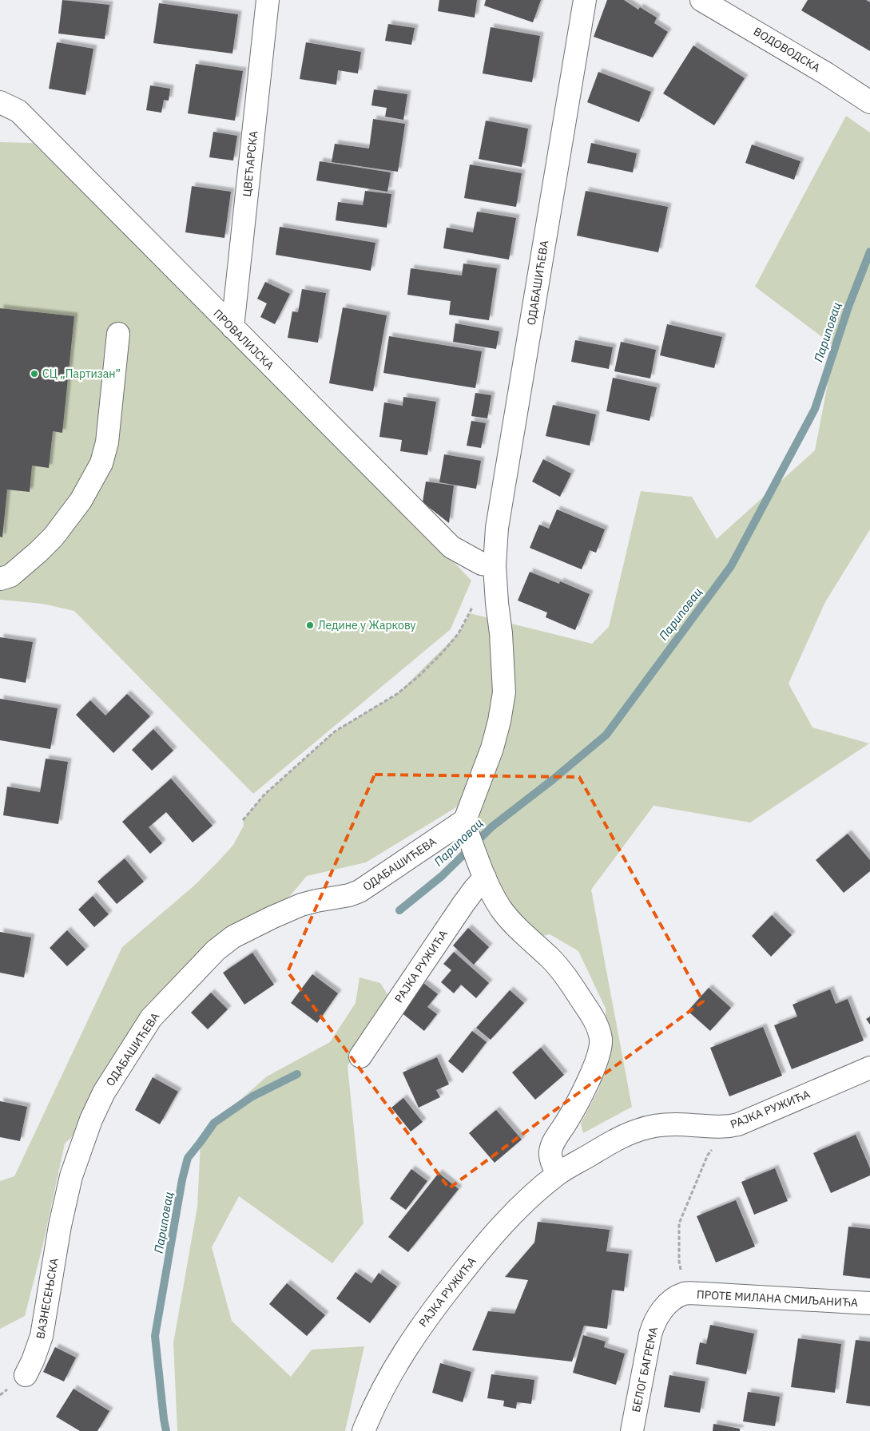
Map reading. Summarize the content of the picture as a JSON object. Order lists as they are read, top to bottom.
{
  "streets": {
    "street": [
      "ВОДОВОДСКА",
      "ЦВЕЋАРСКА",
      "ОДАБАШИЋЕВА",
      "ПРОВАЛИЈСКА",
      "РАЈКА РУЖИЋА",
      "ВАЗНЕСЕЊСКА",
      "ПРОТЕ МИЛАНА СМИЉАНИЋА",
      "БЕЛОГ БАГРЕМА"
    ]
  },
  "crossings": [
    ["ЦВЕЋАРСКА", "ПРОВАЛИЈСКА"],
    ["ОДАБАШИЋЕВА", "ПРОВАЛИЈСКА"],
    ["ОДАБАШИЋЕВА", "ВАЗНЕСЕЊСКА"],
    ["ПРОТЕ МИЛАНА СМИЉАНИЋА", "БЕЛОГ БАГРЕМА"]
  ],
  "water": ["Париповац"],
  "places": ["СЦ „Партизан”", "Ледине у Жаркову"]
}
